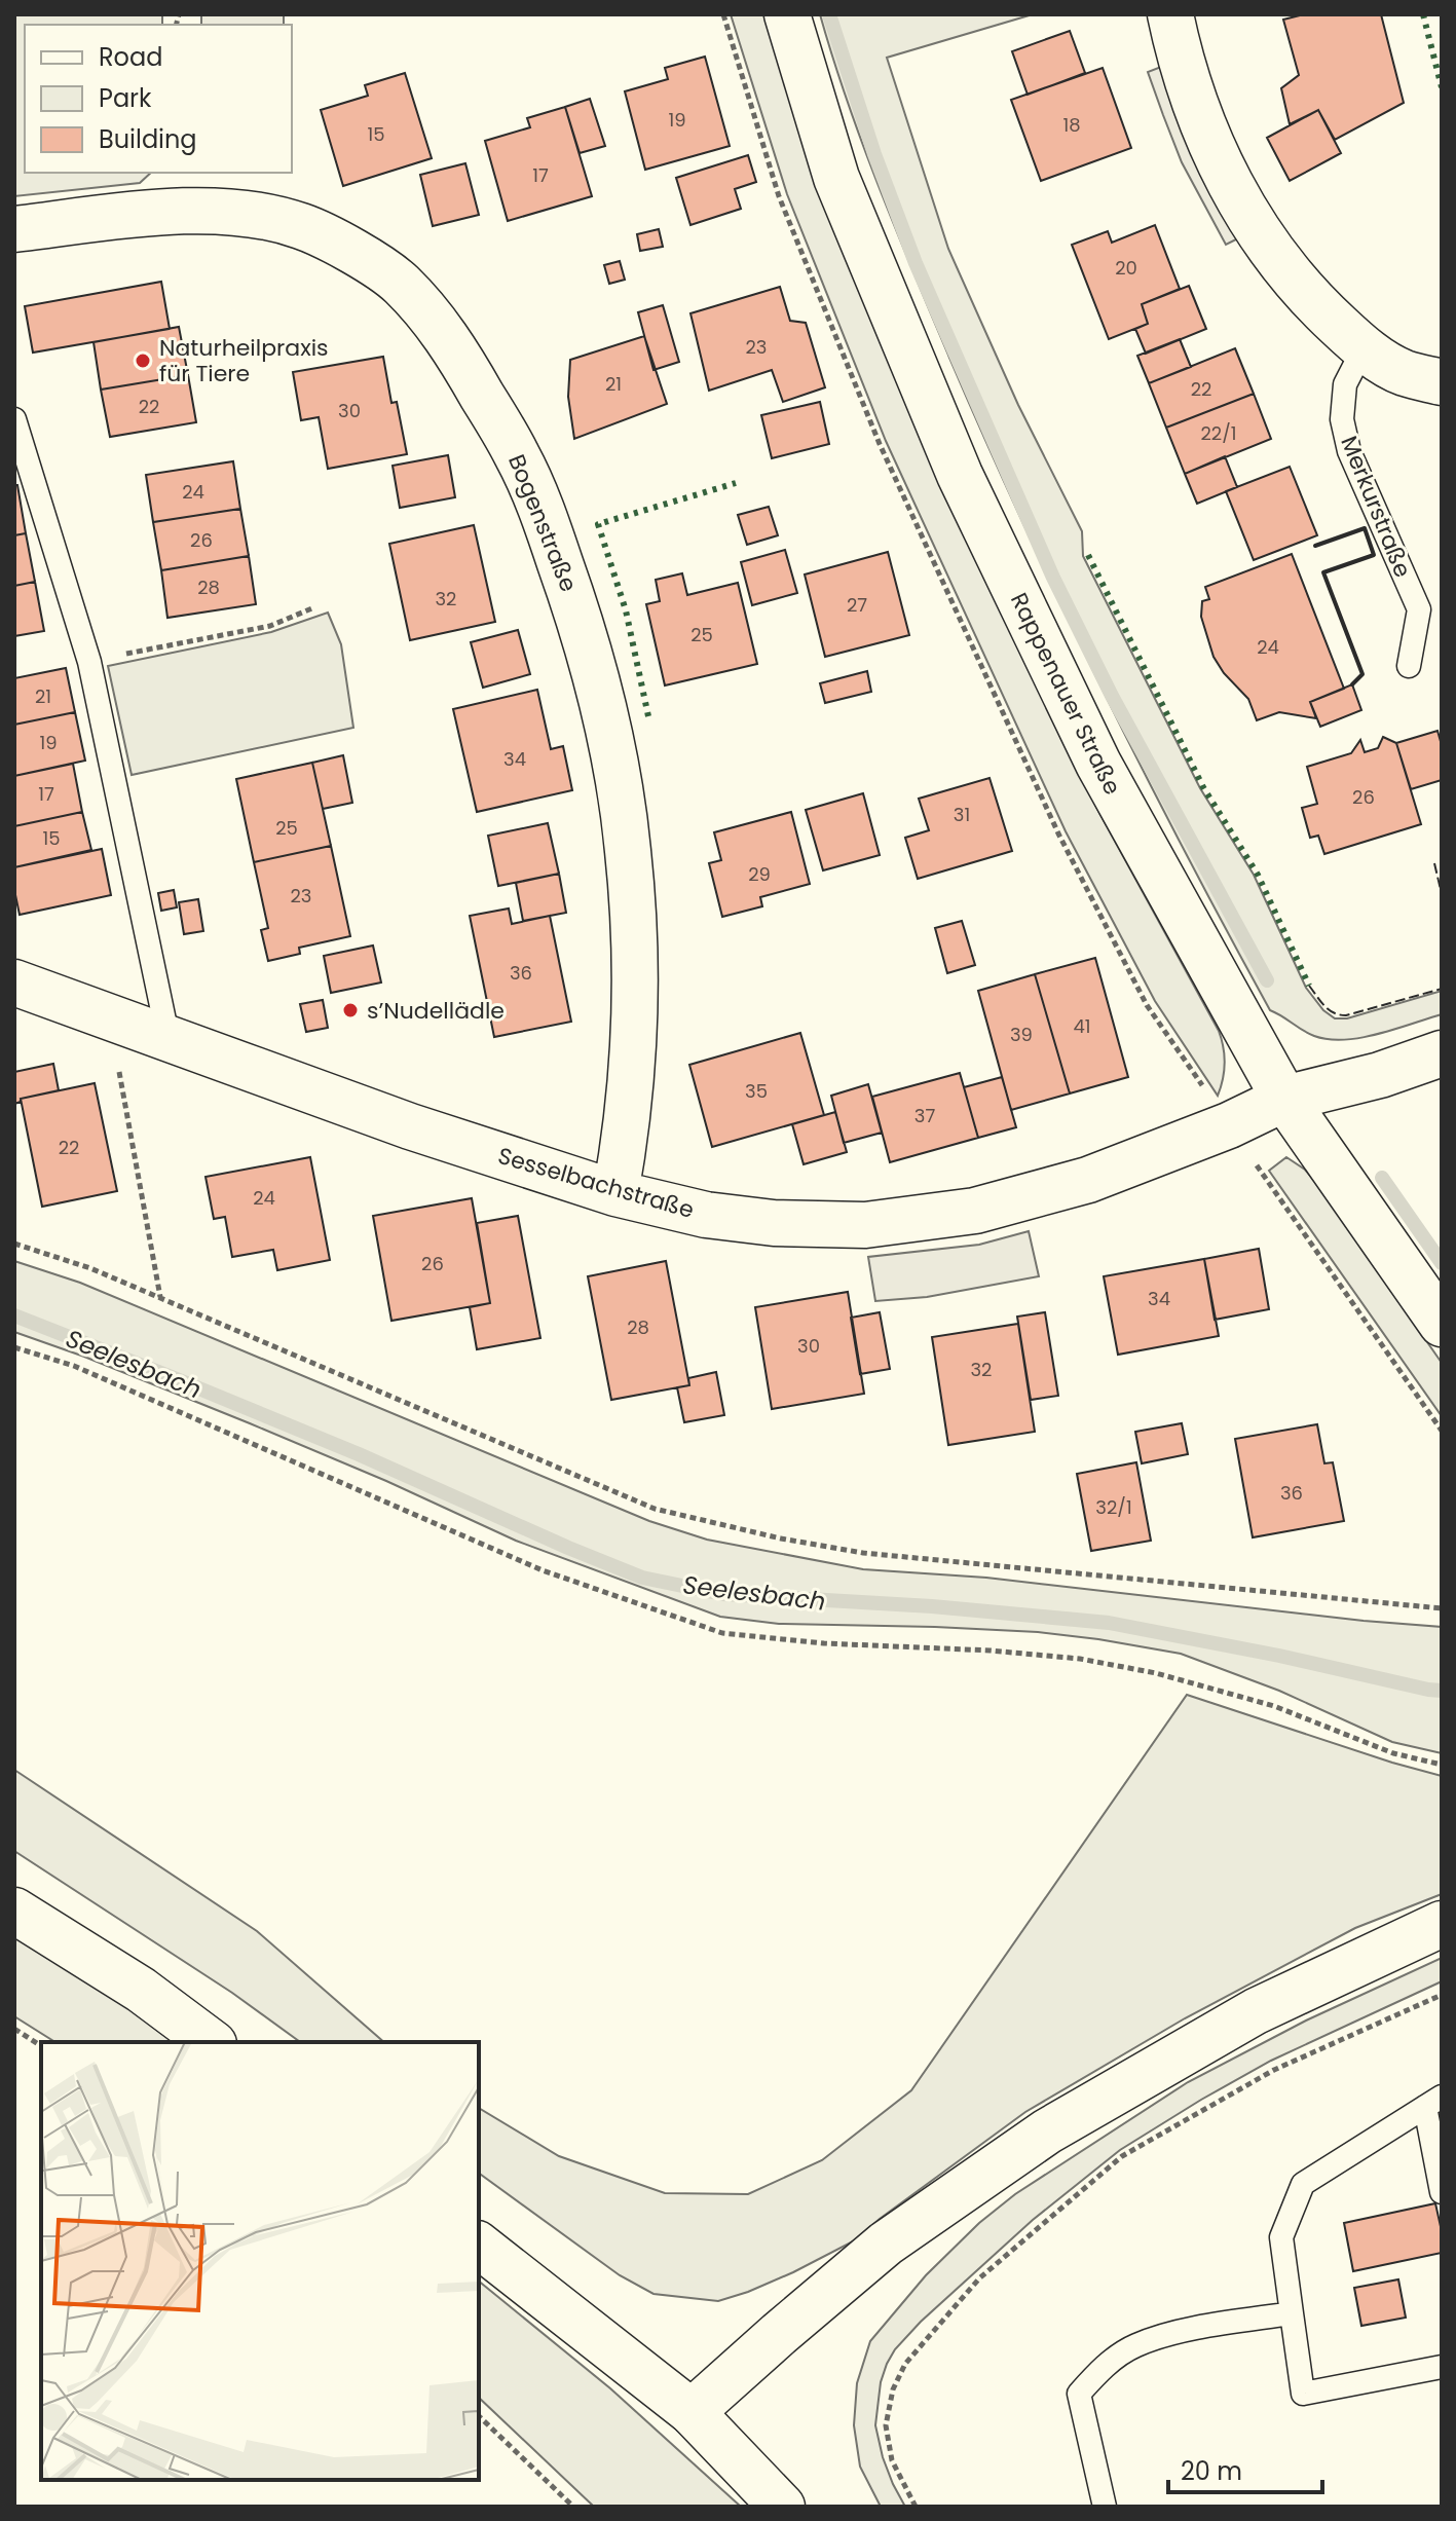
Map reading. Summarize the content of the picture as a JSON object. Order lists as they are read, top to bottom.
{
  "streets": {
    "street": ["Bogenstraße", "Rappenauer Straße", "Sesselbachstraße"],
    "lane": ["Merkurstraße"]
  },
  "crossings": [
    ["Bogenstraße", "Sesselbachstraße"],
    ["Rappenauer Straße", "Sesselbachstraße"]
  ],
  "water": ["Seelesbach"],
  "places": ["Naturheilpraxis für Tiere", "s’Nudellädle"],
  "house_numbers": [
    "19",
    "18",
    "15",
    "17",
    "20",
    "23",
    "21",
    "22",
    "22",
    "30",
    "22/1",
    "24",
    "26",
    "28",
    "32",
    "27",
    "25",
    "24",
    "21",
    "19",
    "34",
    "17",
    "26",
    "31",
    "25",
    "15",
    "29",
    "23",
    "36",
    "41",
    "39",
    "35",
    "37",
    "22",
    "24",
    "26",
    "34",
    "28",
    "30",
    "32",
    "36",
    "32/1"
  ],
  "legend": ["Road", "Park", "Building"],
  "scale_bar": "20 m"
}
